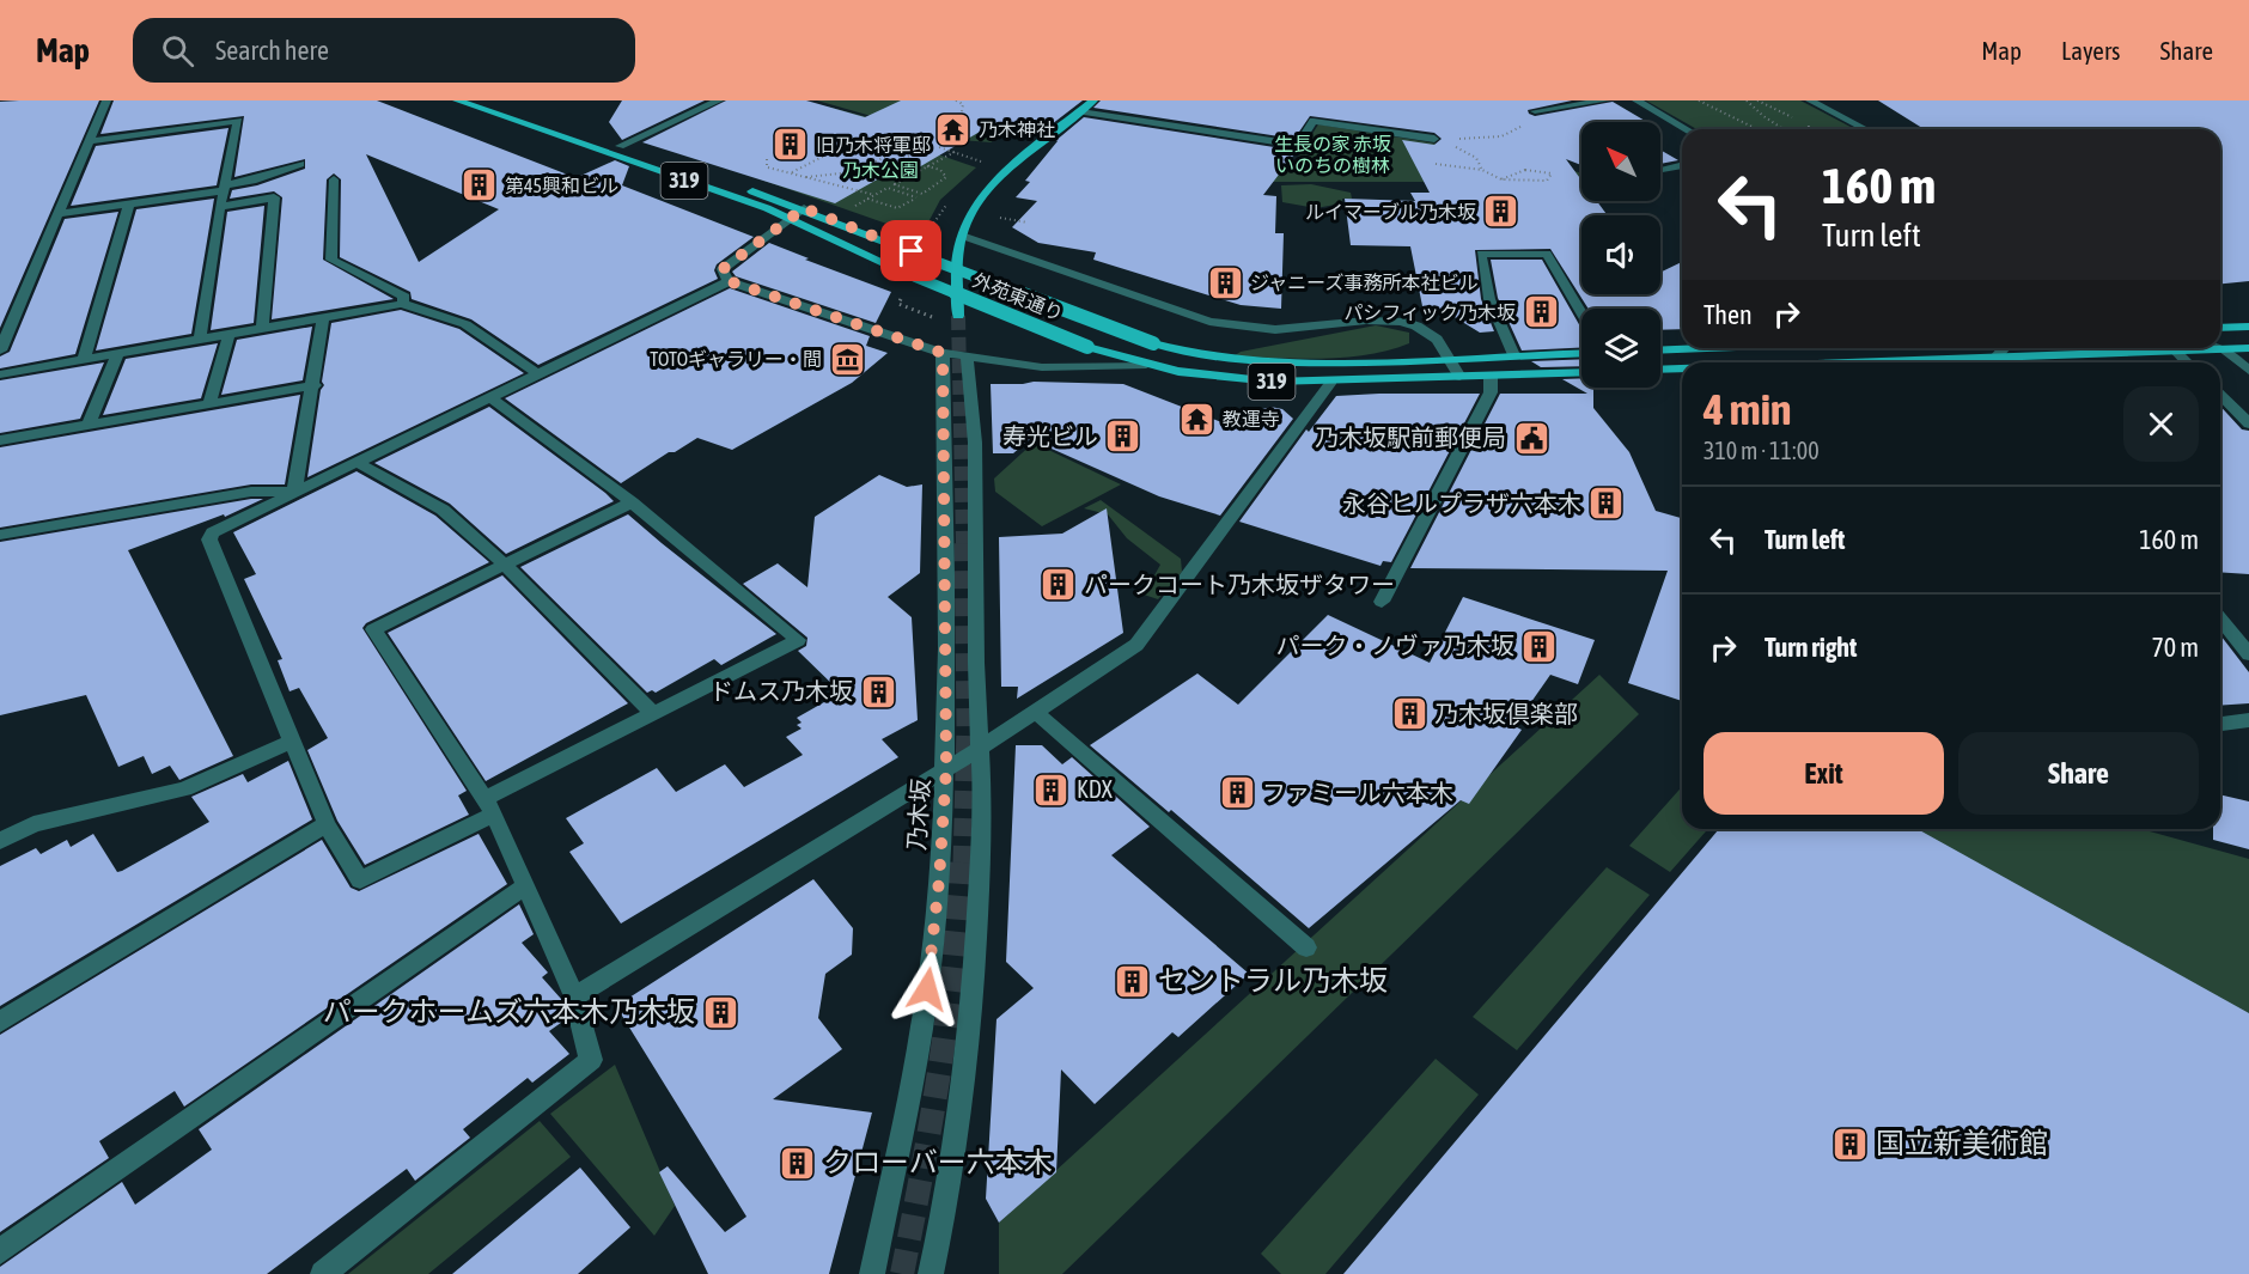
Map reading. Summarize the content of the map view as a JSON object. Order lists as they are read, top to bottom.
{
  "streets": {
    "main road": ["319", "外苑東通り"],
    "street": ["乃木坂"]
  },
  "parks": ["生長の家 赤坂 いのちの樹林", "乃木公園"],
  "places": {
    "temple": ["乃木神社", "教運寺"],
    "building": [
      "旧乃木将軍邸",
      "第45興和ビル",
      "ルイマーブル乃木坂",
      "ジャニーズ事務所本社ビル",
      "パシフィック乃木坂",
      "寿光ビル",
      "永谷ヒルプラザ六本木",
      "パークコート乃木坂ザタワー",
      "パーク・ノヴァ乃木坂",
      "ドムス乃木坂",
      "乃木坂倶楽部",
      "KDX",
      "ファミール六本木",
      "セントラル乃木坂",
      "パークホームズ六本木乃木坂",
      "国立新美術館",
      "クローバー六本木"
    ],
    "museum": ["TOTOギャラリー・間"],
    "public building": ["乃木坂駅前郵便局"]
  },
  "north": "top left",
  "page": {
    "header": "Map",
    "search": "Search here",
    "nav": ["Map", "Layers", "Share"],
    "turn": ["160 m", "Turn left"],
    "then": "Then",
    "heading": ["4 min", "310 m · 11:00"],
    "list": [
      {
        "name": "Turn left",
        "value": "160 m"
      },
      {
        "name": "Turn right",
        "value": "70 m"
      }
    ],
    "buttons": ["Exit", "Share"]
  }
}
